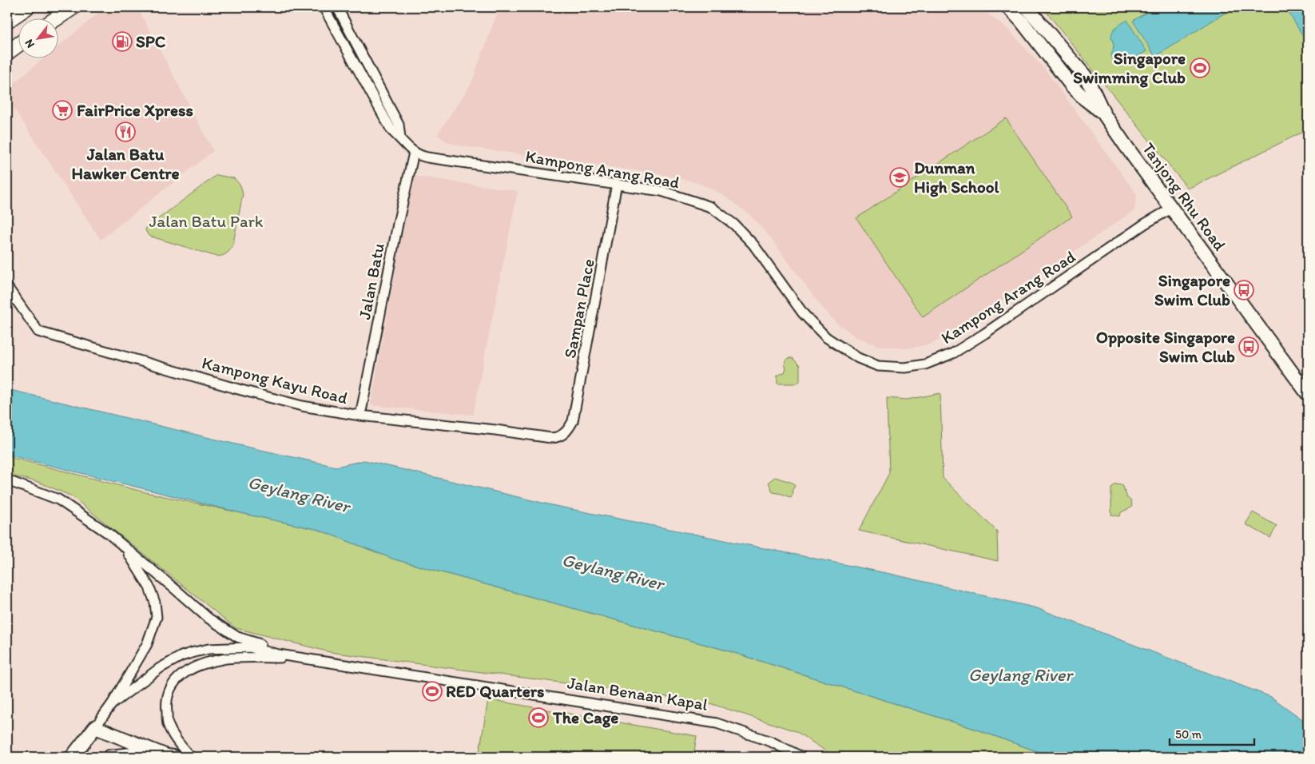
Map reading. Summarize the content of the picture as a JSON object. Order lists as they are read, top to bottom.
{
  "streets": {
    "street": [
      "Kampong Arang Road",
      "Tanjong Rhu Road",
      "Jalan Batu",
      "Sampan Place",
      "Kampong Kayu Road",
      "Jalan Benaan Kapal"
    ]
  },
  "crossings": [
    ["Kampong Arang Road", "Tanjong Rhu Road"],
    ["Kampong Arang Road", "Jalan Batu"],
    ["Kampong Arang Road", "Sampan Place"],
    ["Jalan Batu", "Kampong Kayu Road"],
    ["Sampan Place", "Kampong Kayu Road"]
  ],
  "water": ["Geylang River"],
  "parks": ["Jalan Batu Park"],
  "places": {
    "fuel station": ["SPC"],
    "sports": ["Singapore Swimming Club", "RED Quarters", "The Cage"],
    "supermarket": ["FairPrice Xpress"],
    "restaurant": ["Jalan Batu Hawker Centre"],
    "school or university": ["Dunman High School"],
    "bus stop": ["Singapore Swim Club", "Opposite Singapore Swim Club"]
  },
  "scale_bar": "50 m",
  "north": "bottom left"
}
